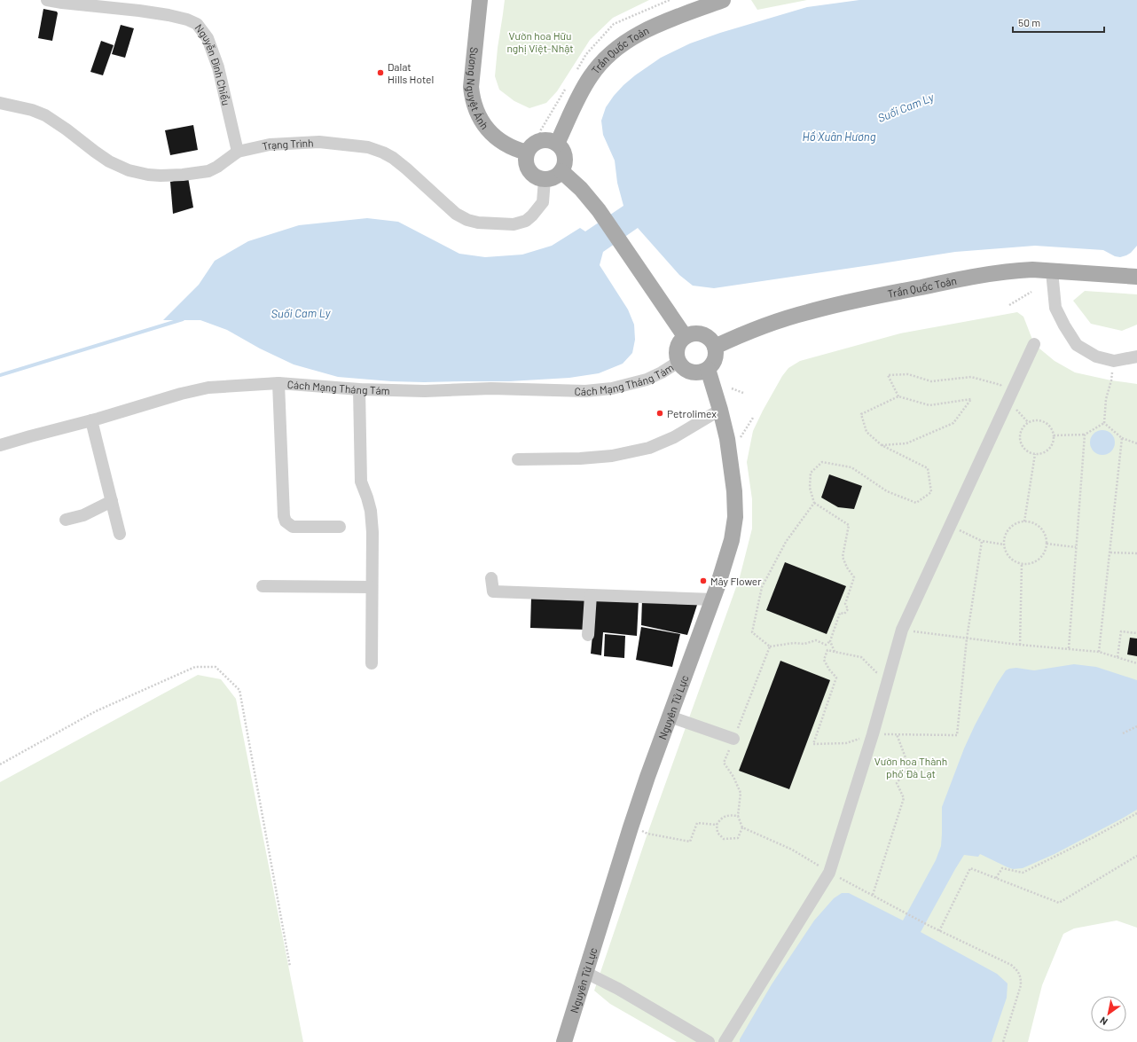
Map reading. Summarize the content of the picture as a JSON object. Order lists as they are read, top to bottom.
{
  "streets": {
    "main road": ["Trần Quốc Toản", "Sương Nguyệt Ánh", "Nguyên Tử Lực"],
    "street": ["Nguyễn Đình Chiểu", "Trạng Trình", "Cách Mạng Tháng Tám"]
  },
  "crossings": [
    ["Trần Quốc Toản", "Sương Nguyệt Ánh"],
    ["Trần Quốc Toản", "Trạng Trình"],
    ["Trần Quốc Toản", "Cách Mạng Tháng Tám"],
    ["Trần Quốc Toản", "Nguyên Tử Lực"],
    ["Nguyễn Đình Chiểu", "Trạng Trình"],
    ["Sương Nguyệt Ánh", "Trạng Trình"],
    ["Cách Mạng Tháng Tám", "Nguyên Tử Lực"]
  ],
  "water": ["Suối Cam Ly", "Hồ Xuân Hương"],
  "parks": ["Vườn hoa Hữu nghị Việt-Nhật", "Vườn hoa Thành phố Đà Lạt"],
  "places": ["Dalat Hills Hotel", "Petrolimex", "Mây Flower"],
  "scale_bar": "50 m",
  "north": "bottom left"
}
